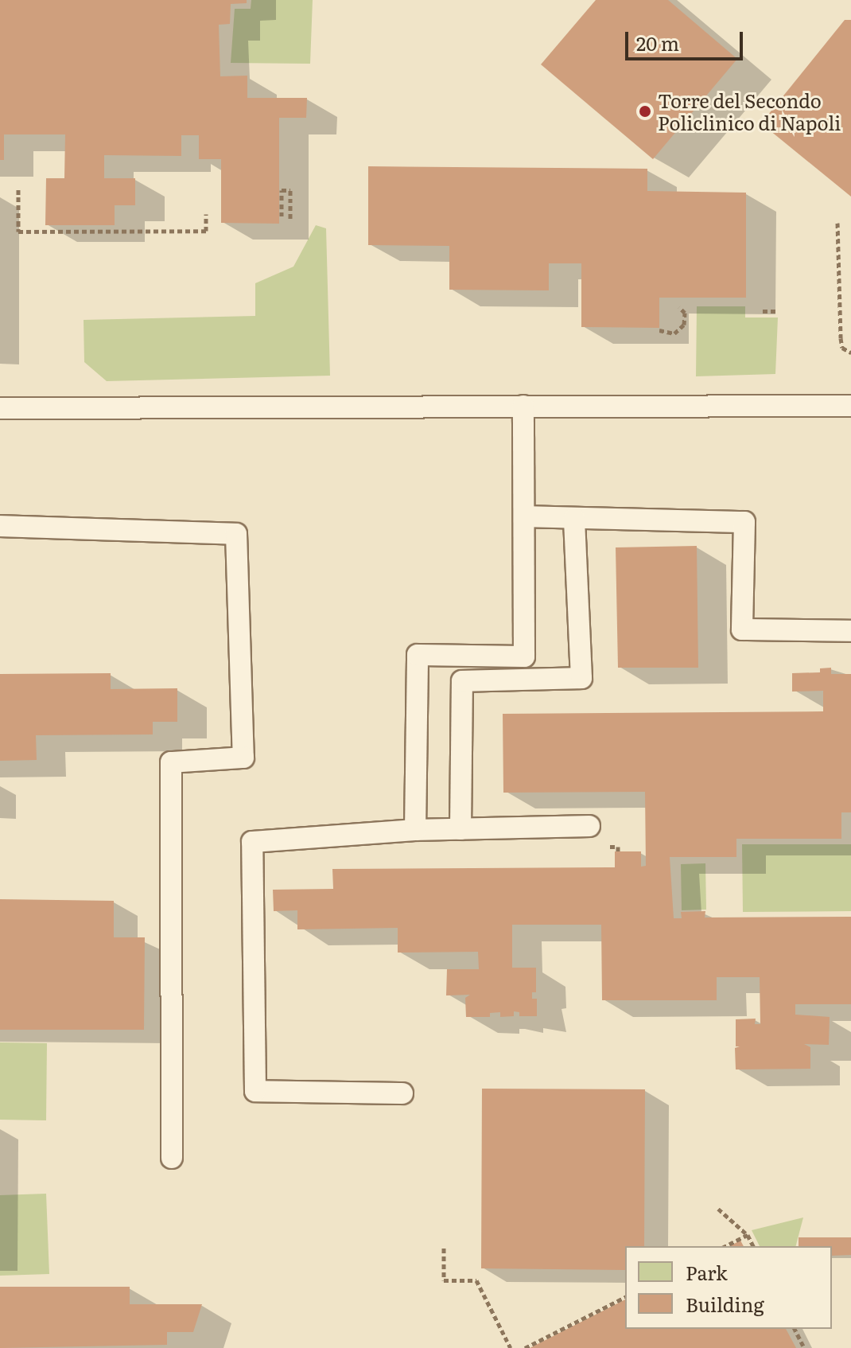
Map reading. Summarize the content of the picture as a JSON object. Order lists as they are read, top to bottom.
{
  "places": ["Torre del Secondo Policlinico di Napoli"],
  "legend": ["Park", "Building"],
  "scale_bar": "20 m"
}
